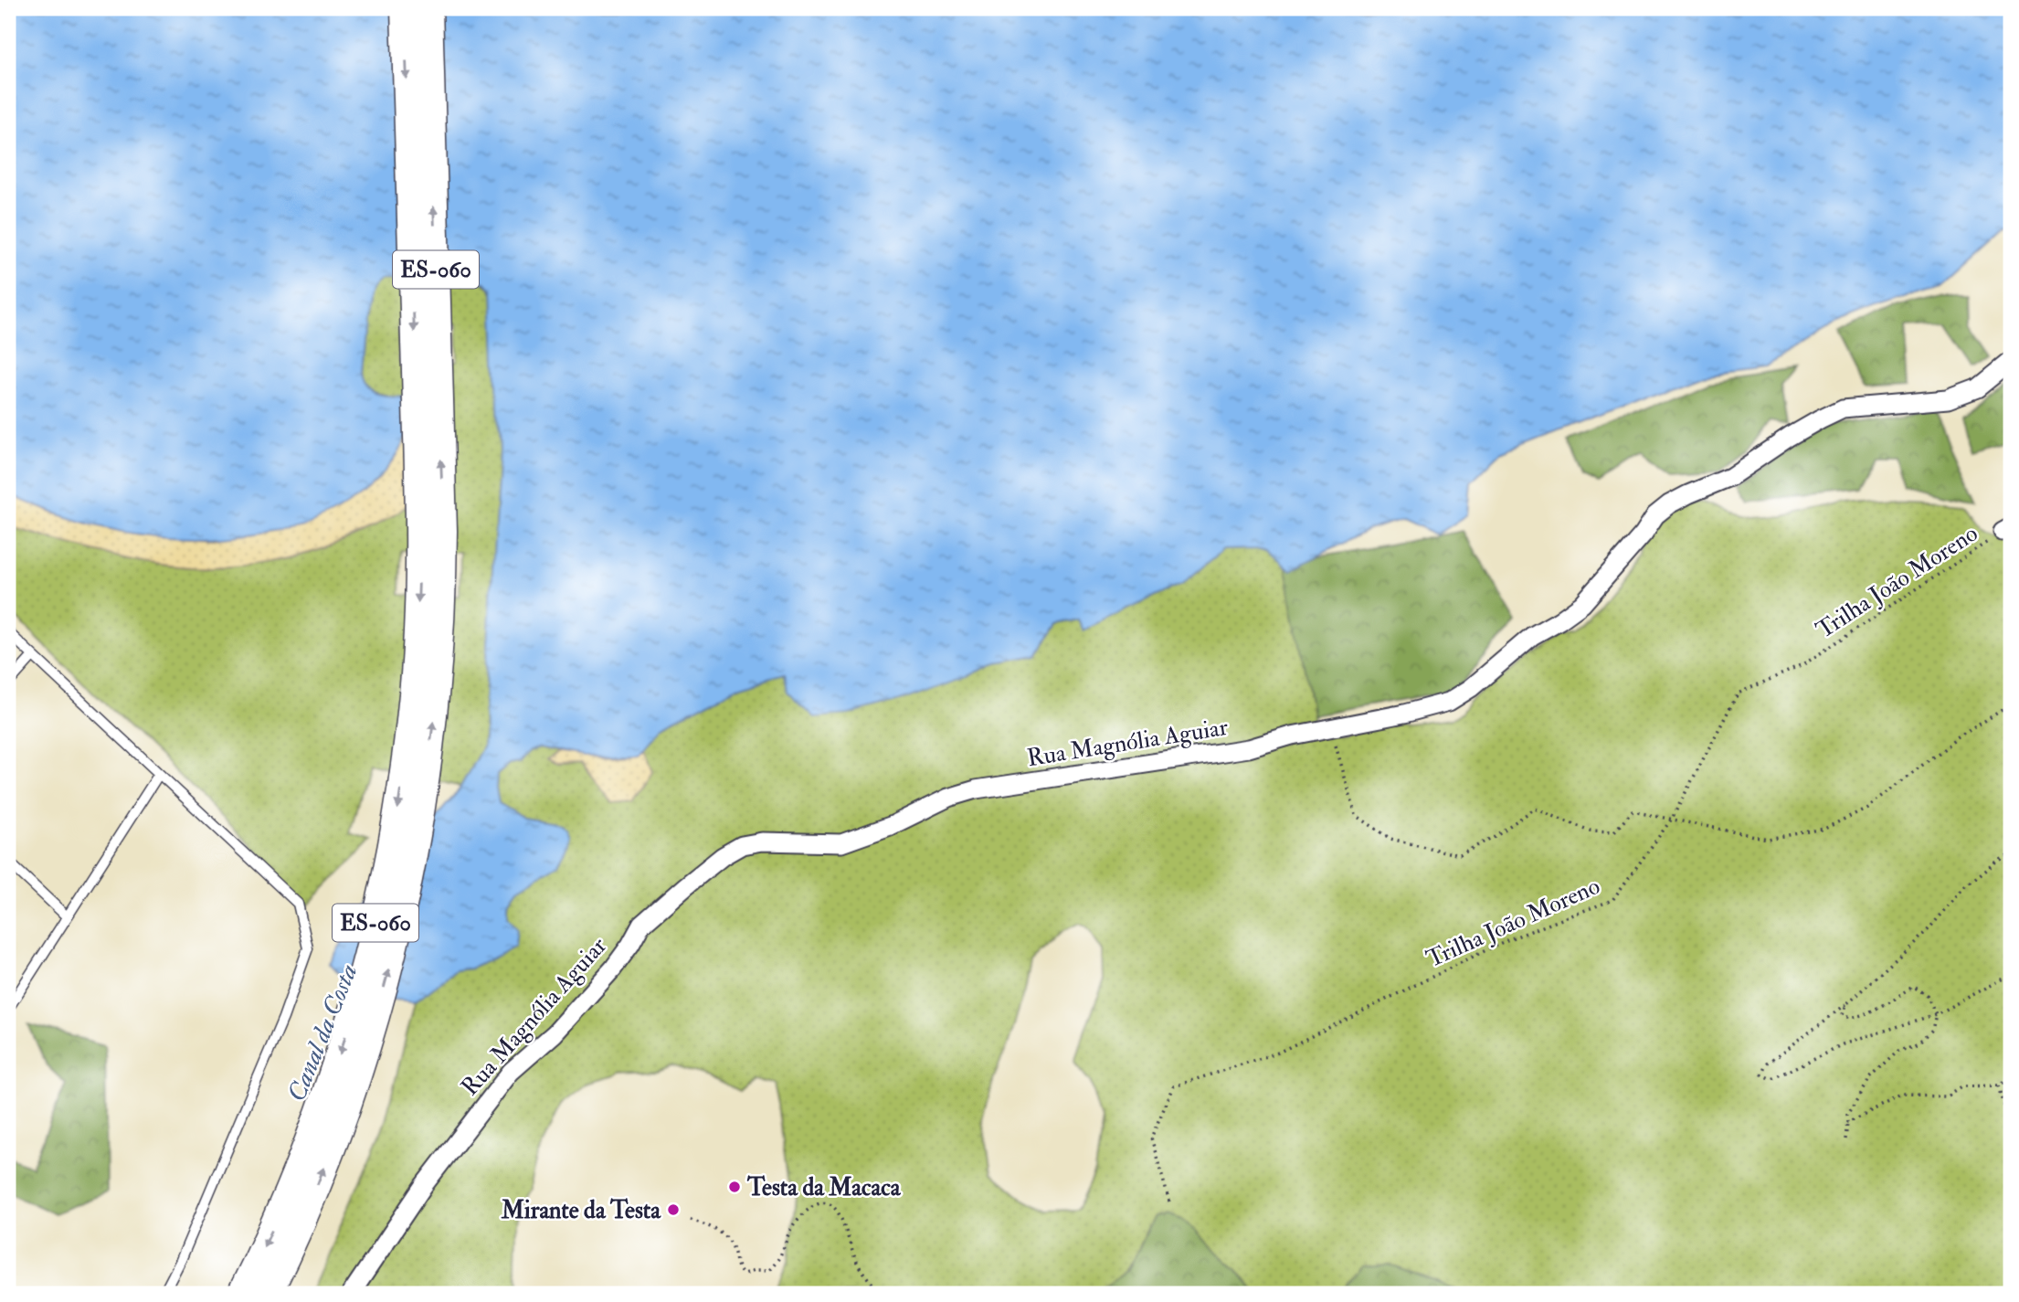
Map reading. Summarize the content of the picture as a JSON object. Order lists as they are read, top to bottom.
{
  "streets": {
    "main road": ["ES-060"],
    "street": ["Rua Magnólia Aguiar"],
    "path": ["Trilha João Moreno"]
  },
  "water": ["Canal da Costa"],
  "places": ["Testa da Macaca", "Mirante da Testa"]
}
